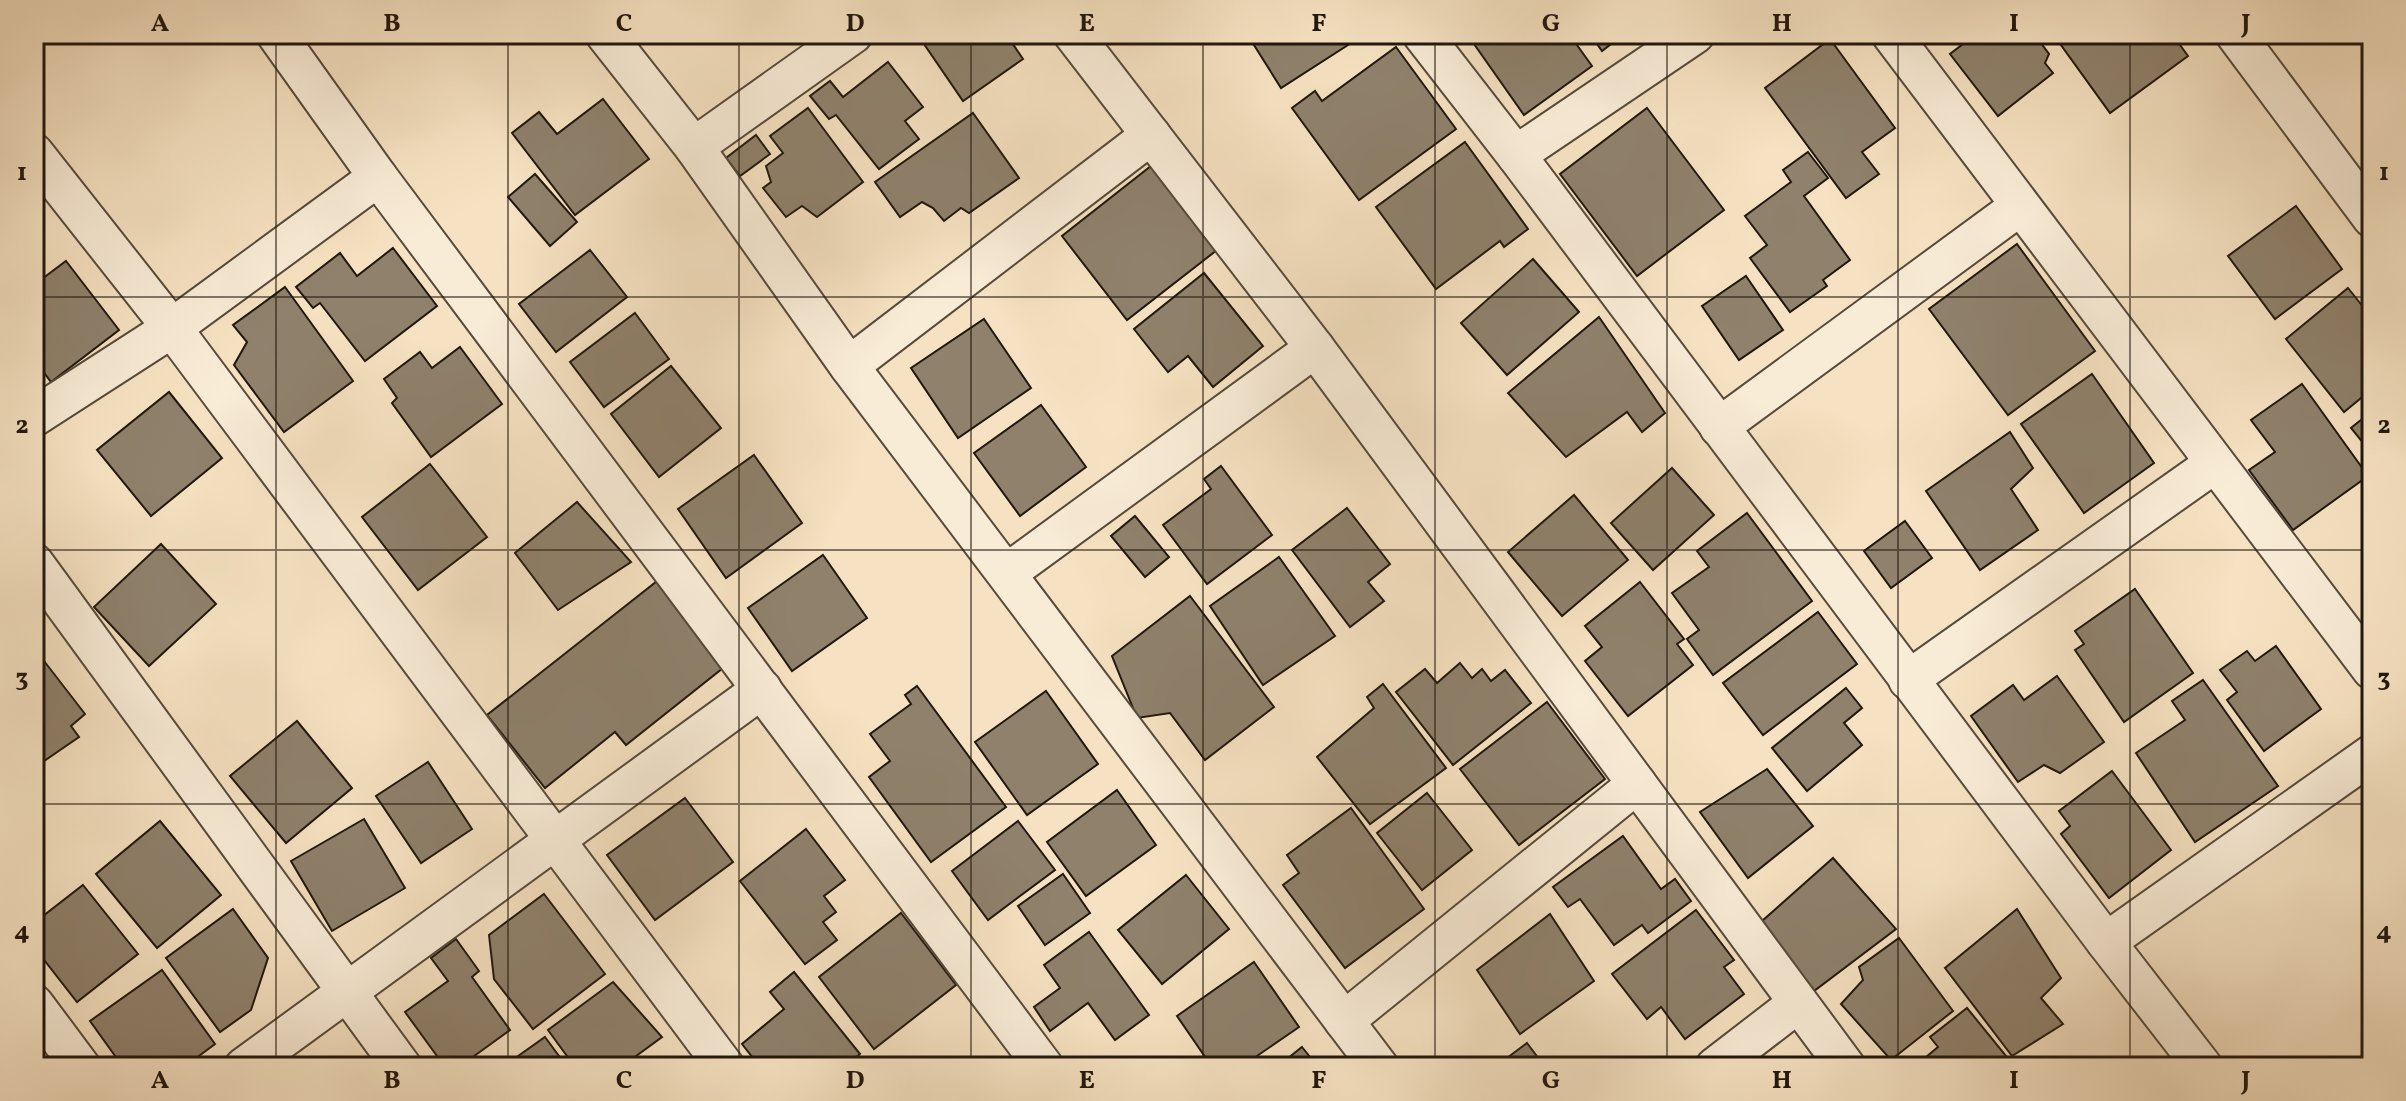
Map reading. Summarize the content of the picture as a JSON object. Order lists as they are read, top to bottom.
{
  "grid": {
    "columns": [
      "A",
      "B",
      "C",
      "D",
      "E",
      "F",
      "G",
      "H",
      "I",
      "J"
    ],
    "rows": [
      "1",
      "2",
      "3",
      "4"
    ]
  }
}
